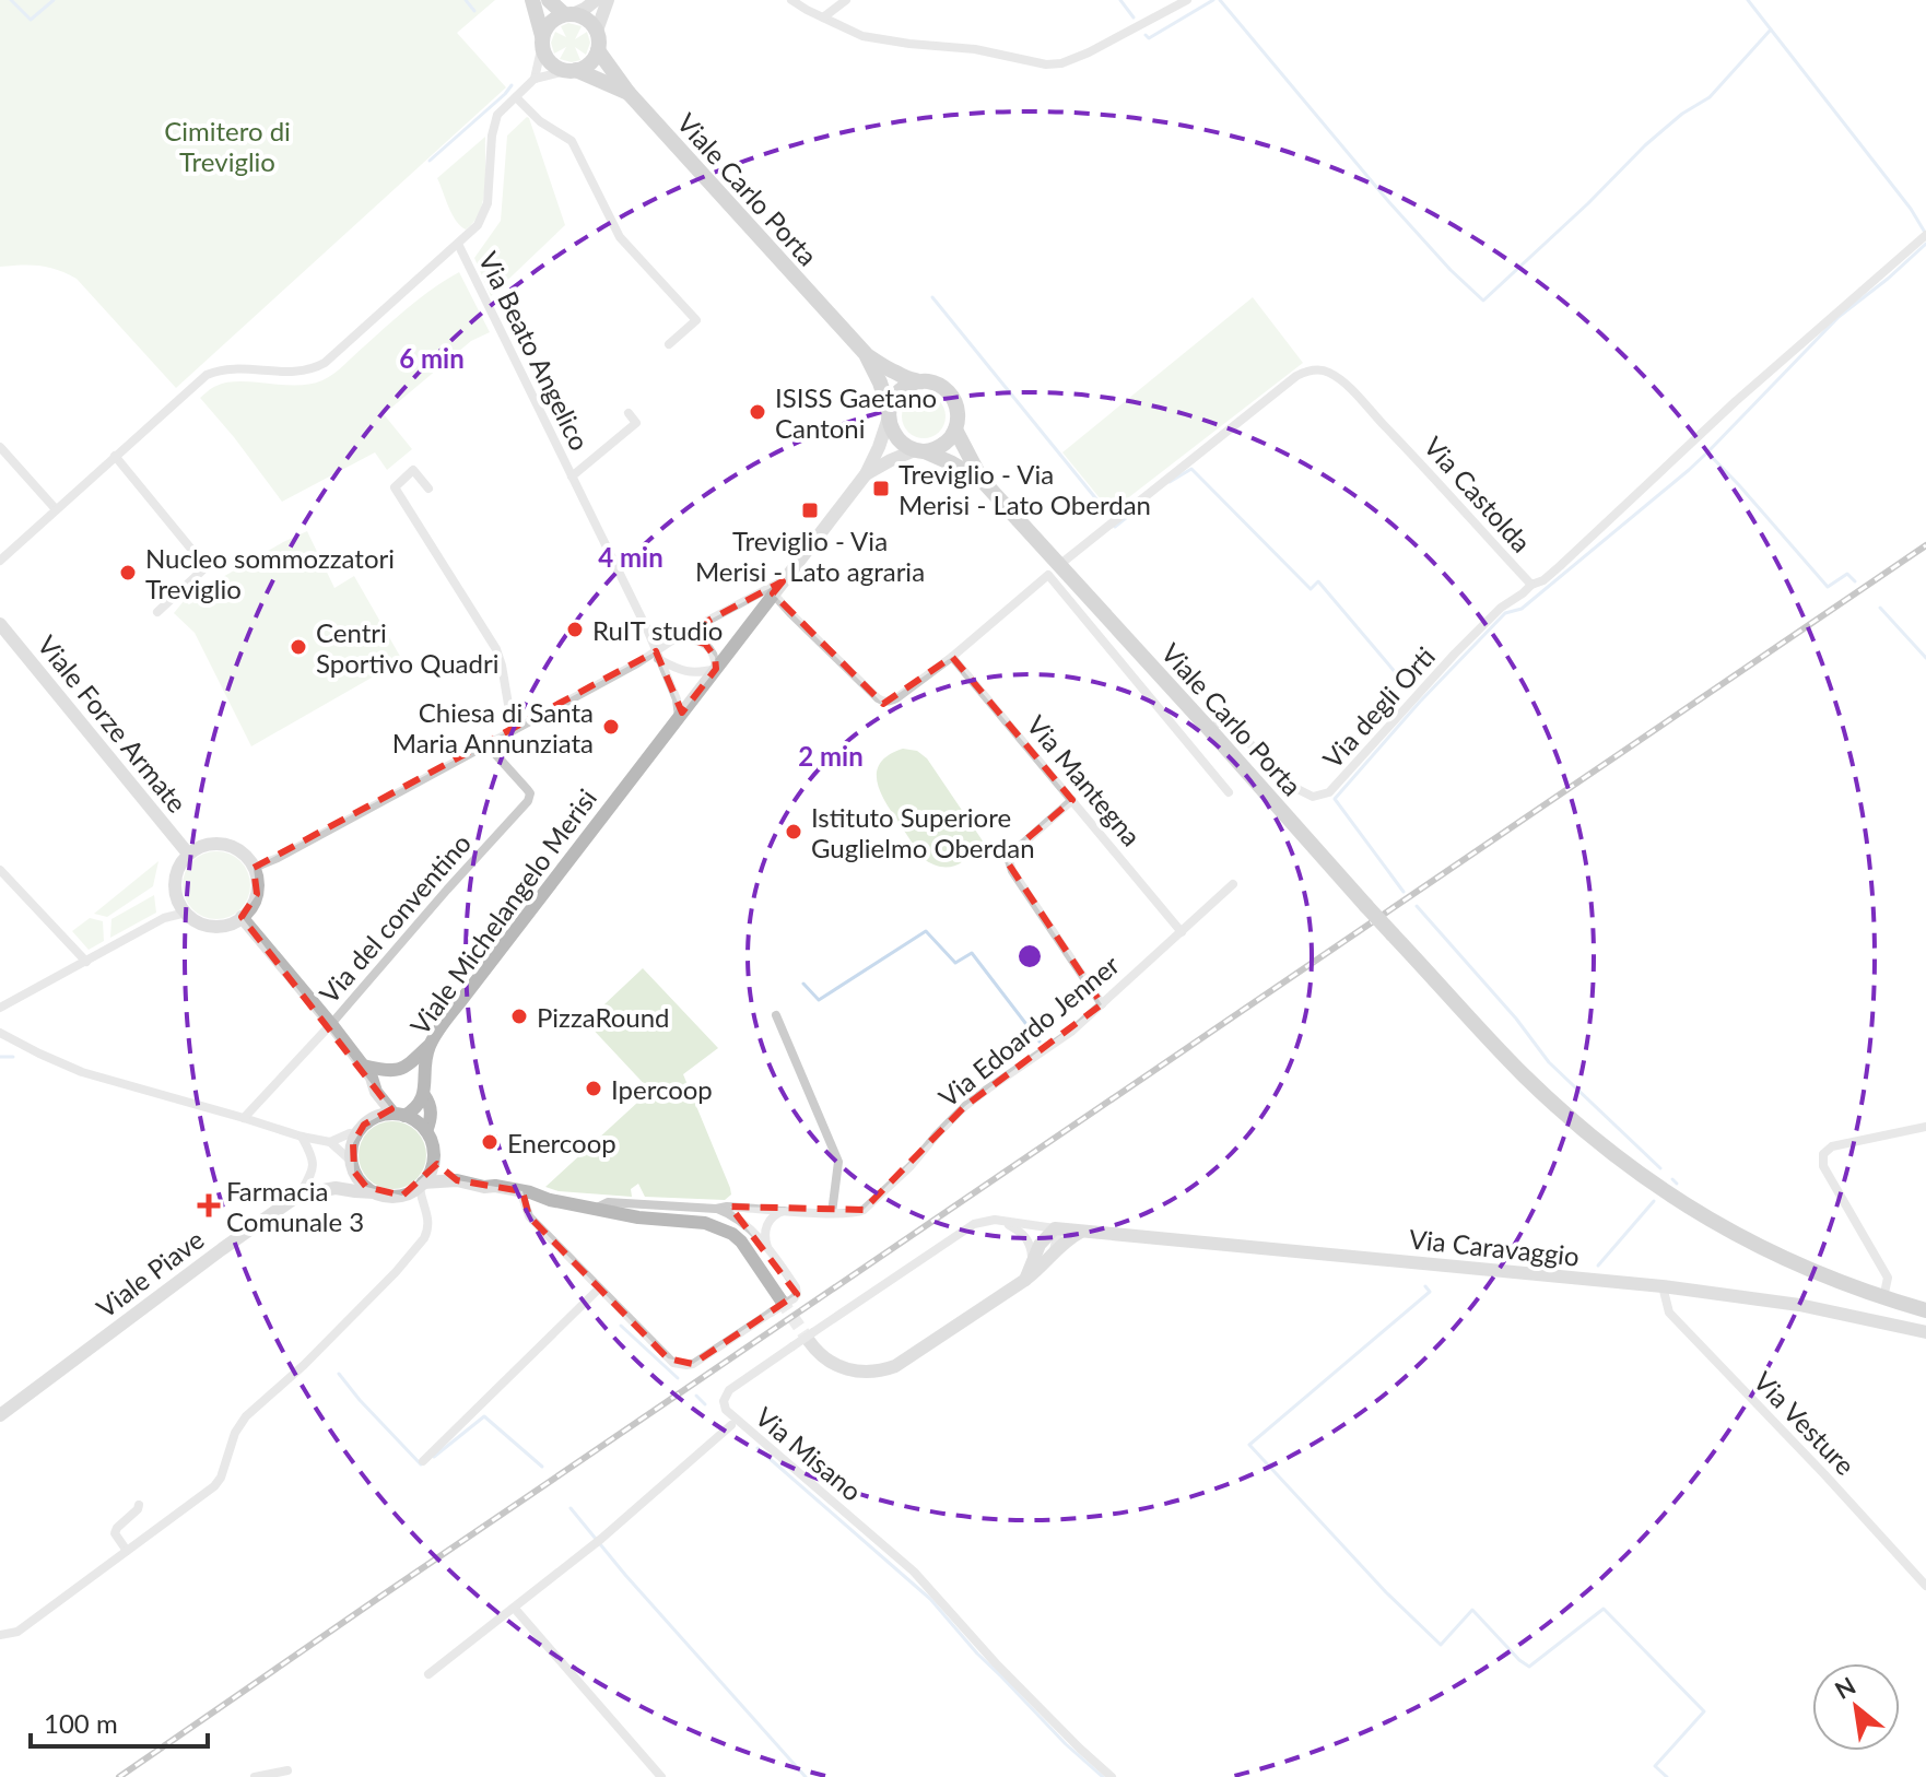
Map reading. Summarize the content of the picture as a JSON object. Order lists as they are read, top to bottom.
{
  "streets": {
    "main road": ["Viale Carlo Porta"],
    "street": [
      "Via Beato Angelico",
      "Via Castolda",
      "Via degli Orti",
      "Viale Forze Armate",
      "Via Mantegna",
      "Viale Michelangelo Merisi",
      "Via del conventino",
      "Via Edoardo Jenner",
      "Via Caravaggio",
      "Viale Piave",
      "Via Vesture",
      "Via Misano"
    ]
  },
  "crossings": [
    ["Viale Carlo Porta", "Via Castolda"],
    ["Viale Carlo Porta", "Via degli Orti"],
    ["Viale Carlo Porta", "Viale Michelangelo Merisi"],
    ["Via Beato Angelico", "Viale Michelangelo Merisi"],
    ["Via Castolda", "Via degli Orti"],
    ["Via Mantegna", "Via Edoardo Jenner"],
    ["Viale Michelangelo Merisi", "Viale Piave"],
    ["Via Caravaggio", "Via Vesture"],
    ["Via Caravaggio", "Via Misano"]
  ],
  "parks": ["Cimitero di Treviglio"],
  "places": {
    "other": [
      "ISISS Gaetano Cantoni",
      "Nucleo sommozzatori Treviglio",
      "RuIT studio",
      "Centri Sportivo Quadri",
      "Chiesa di Santa Maria Annunziata",
      "Istituto Superiore Guglielmo Oberdan",
      "PizzaRound",
      "Ipercoop",
      "Enercoop"
    ],
    "transit": ["Treviglio - Via Merisi - Lato Oberdan", "Treviglio - Via Merisi - Lato agraria"],
    "health": ["Farmacia Comunale 3"]
  },
  "scale_bar": "100 m",
  "north": "top left",
  "rings": ["6 min", "4 min", "2 min"]
}
